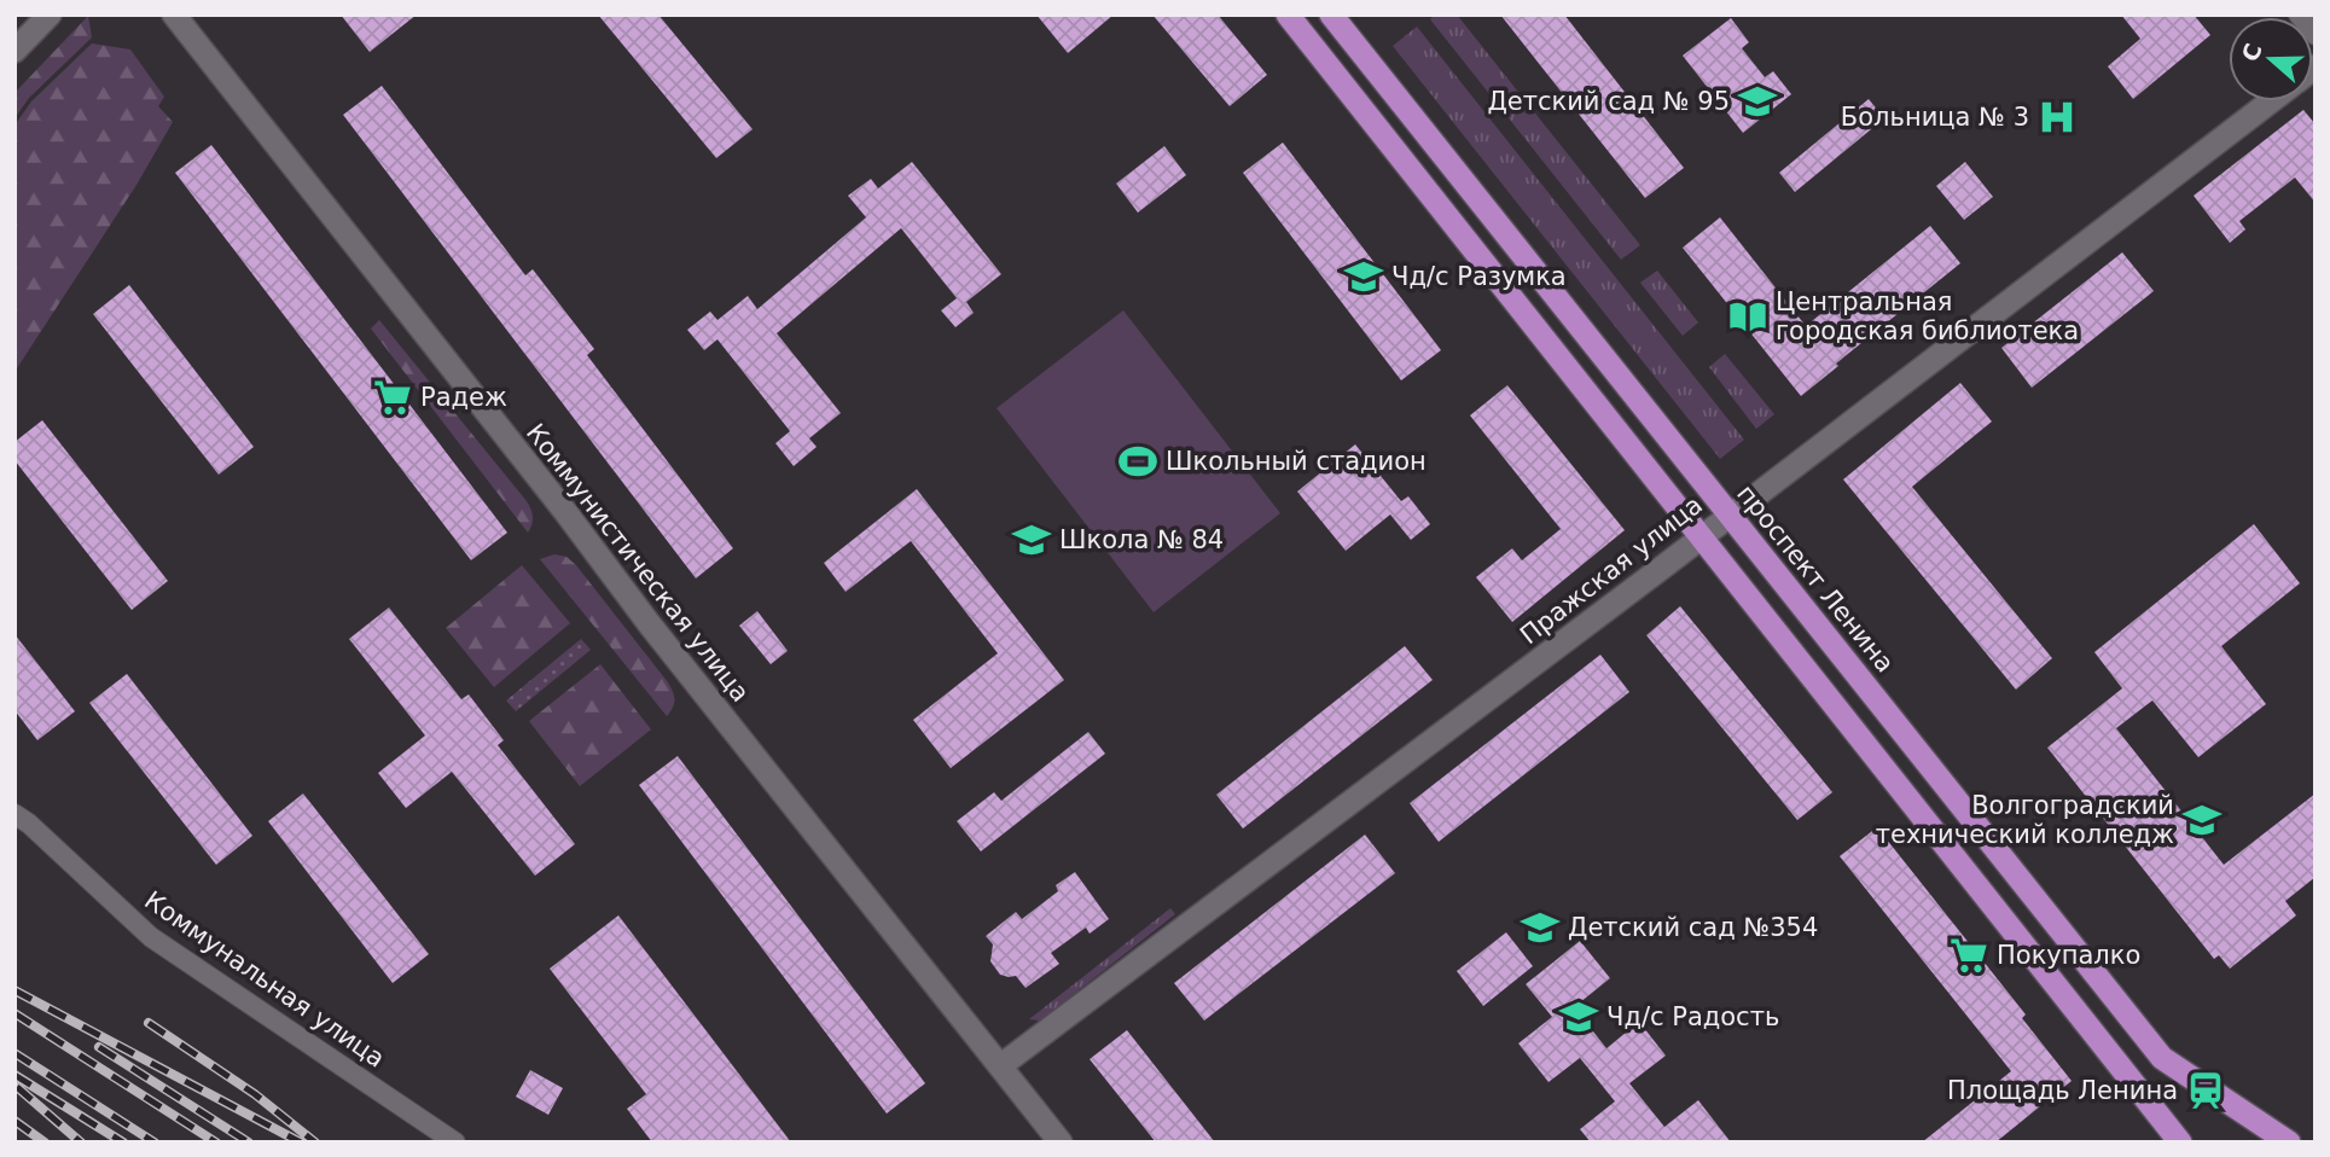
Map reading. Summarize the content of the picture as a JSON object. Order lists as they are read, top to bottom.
{
  "streets": {
    "main road": ["проспект Ленина"],
    "street": ["Коммунистическая улица", "Пражская улица", "Коммунальная улица"]
  },
  "crossings": [
    ["Коммунистическая улица", "Пражская улица"],
    ["Пражская улица", "проспект Ленина"]
  ],
  "places": {
    "school or university": [
      "Детский сад № 95",
      "Чд/с Разумка",
      "Школа № 84",
      "Волгоградский технический колледж",
      "Детский сад №354",
      "Чд/с Радость"
    ],
    "hospital": ["Больница № 3"],
    "library": ["Центральная городская библиотека"],
    "supermarket": ["Радеж", "Покупалко"],
    "sports": ["Школьный стадион"],
    "station": ["Площадь Ленина"]
  },
  "north": "left"
}
